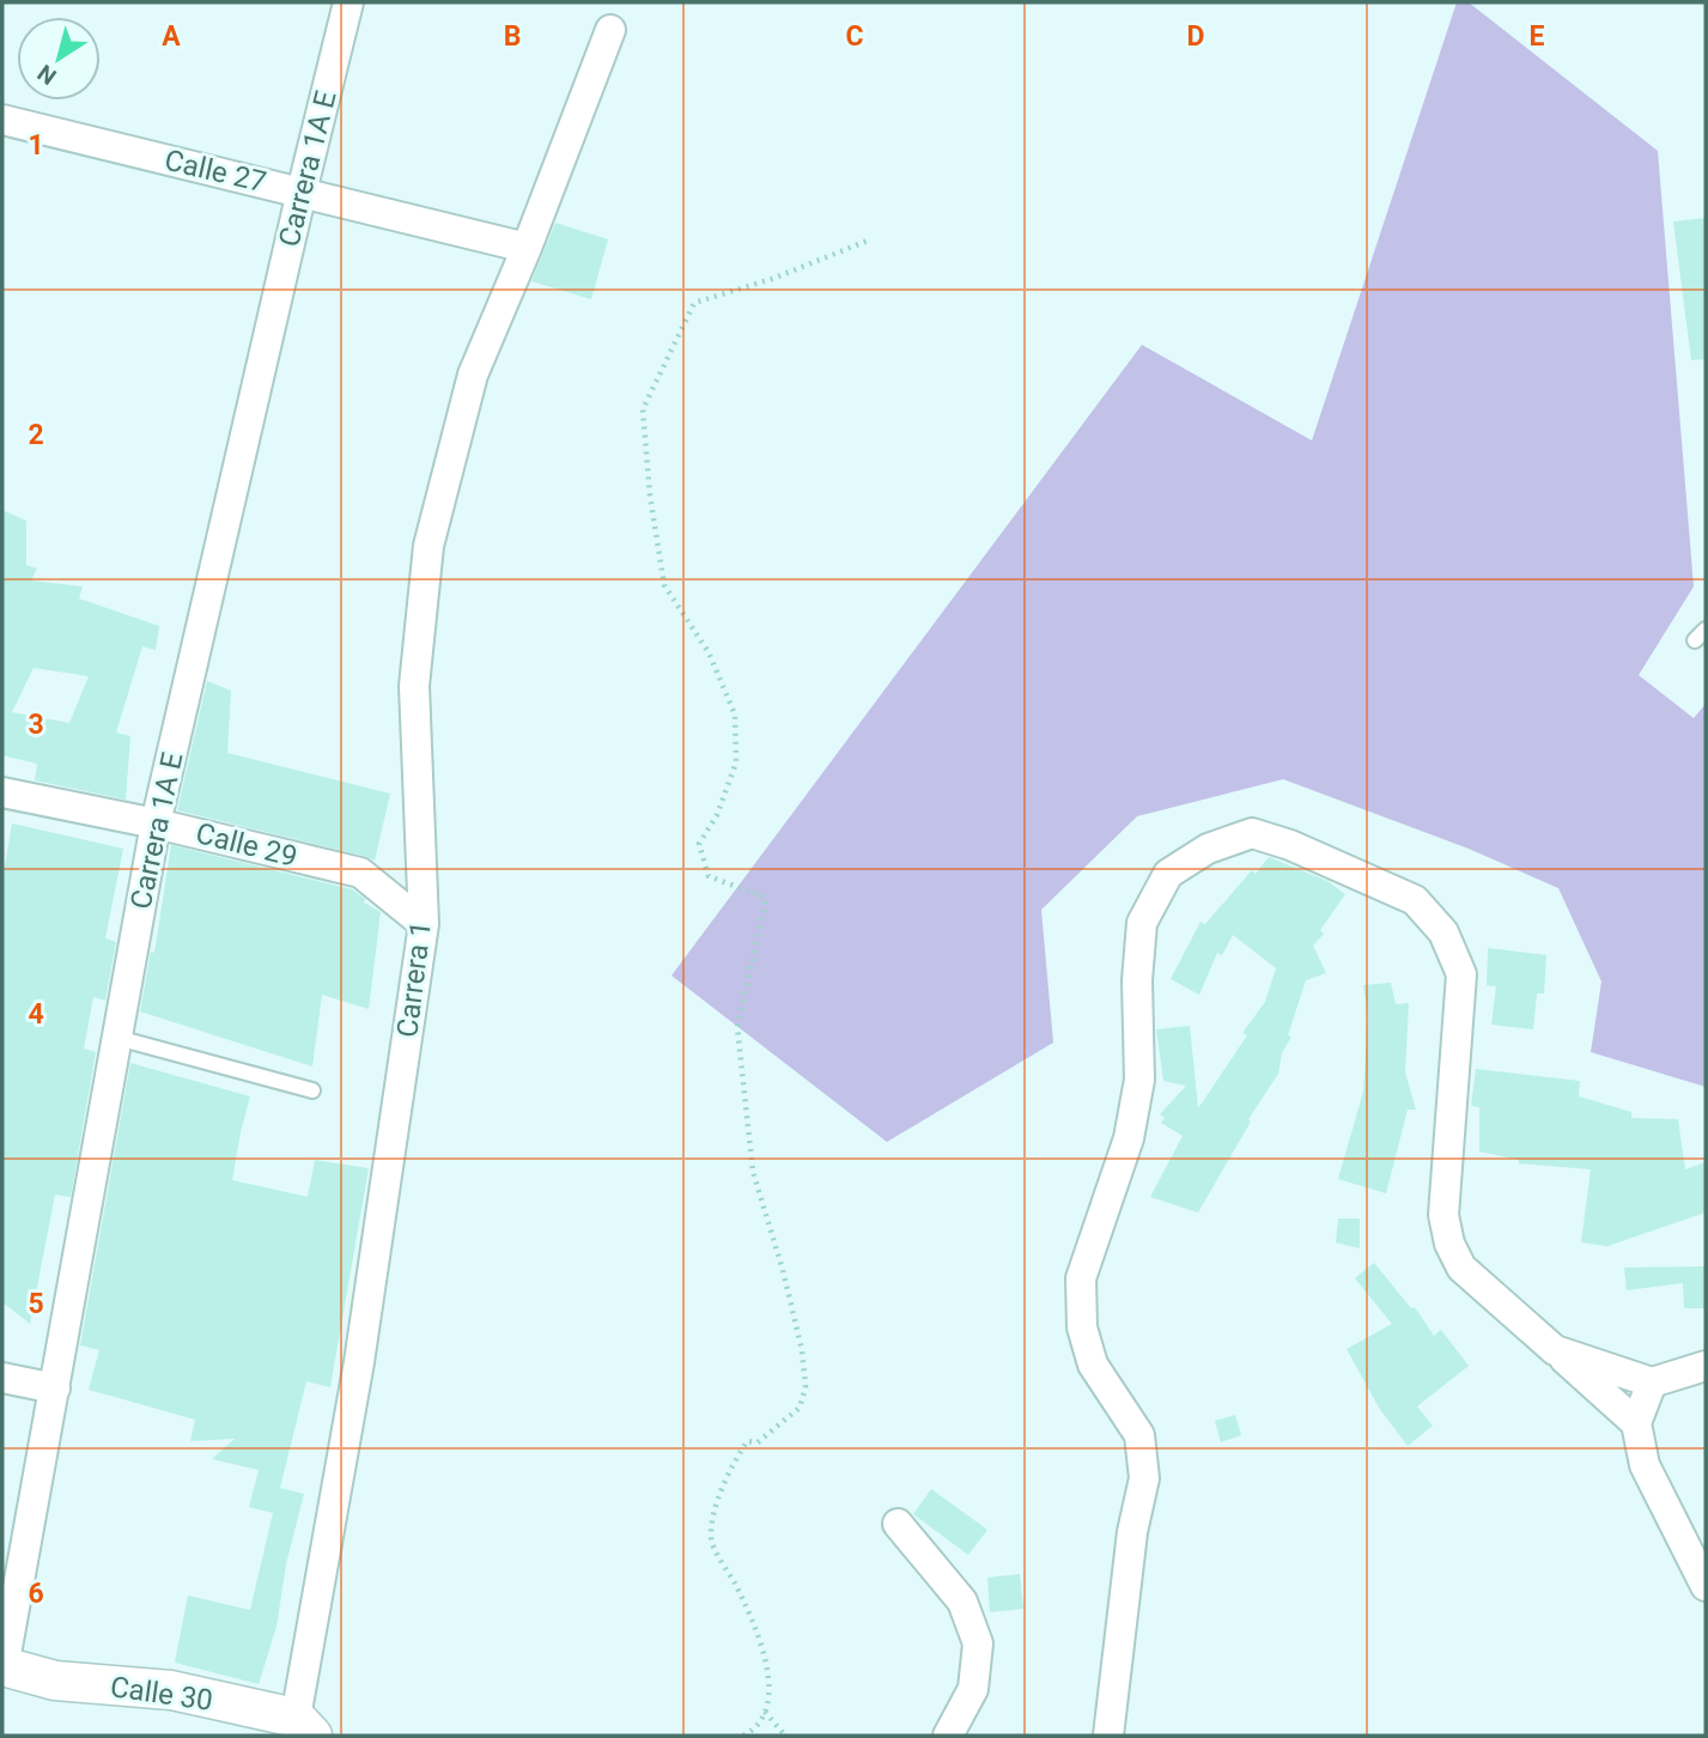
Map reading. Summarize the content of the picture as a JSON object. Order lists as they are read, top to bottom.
{
  "streets": {
    "street": [
      "Carrera 1A E",
      "Calle 27",
      "Calle 29",
      "Carrera 1",
      "Calle 30"
    ]
  },
  "crossings": [
    ["Carrera 1A E", "Calle 27"],
    ["Carrera 1A E", "Calle 29"],
    ["Carrera 1A E", "Calle 30"],
    ["Calle 27", "Carrera 1"],
    ["Calle 29", "Carrera 1"],
    ["Carrera 1", "Calle 30"]
  ],
  "north": "bottom left",
  "grid": {
    "columns": [
      "A",
      "B",
      "C",
      "D",
      "E"
    ],
    "rows": [
      "1",
      "2",
      "3",
      "4",
      "5",
      "6"
    ]
  }
}
